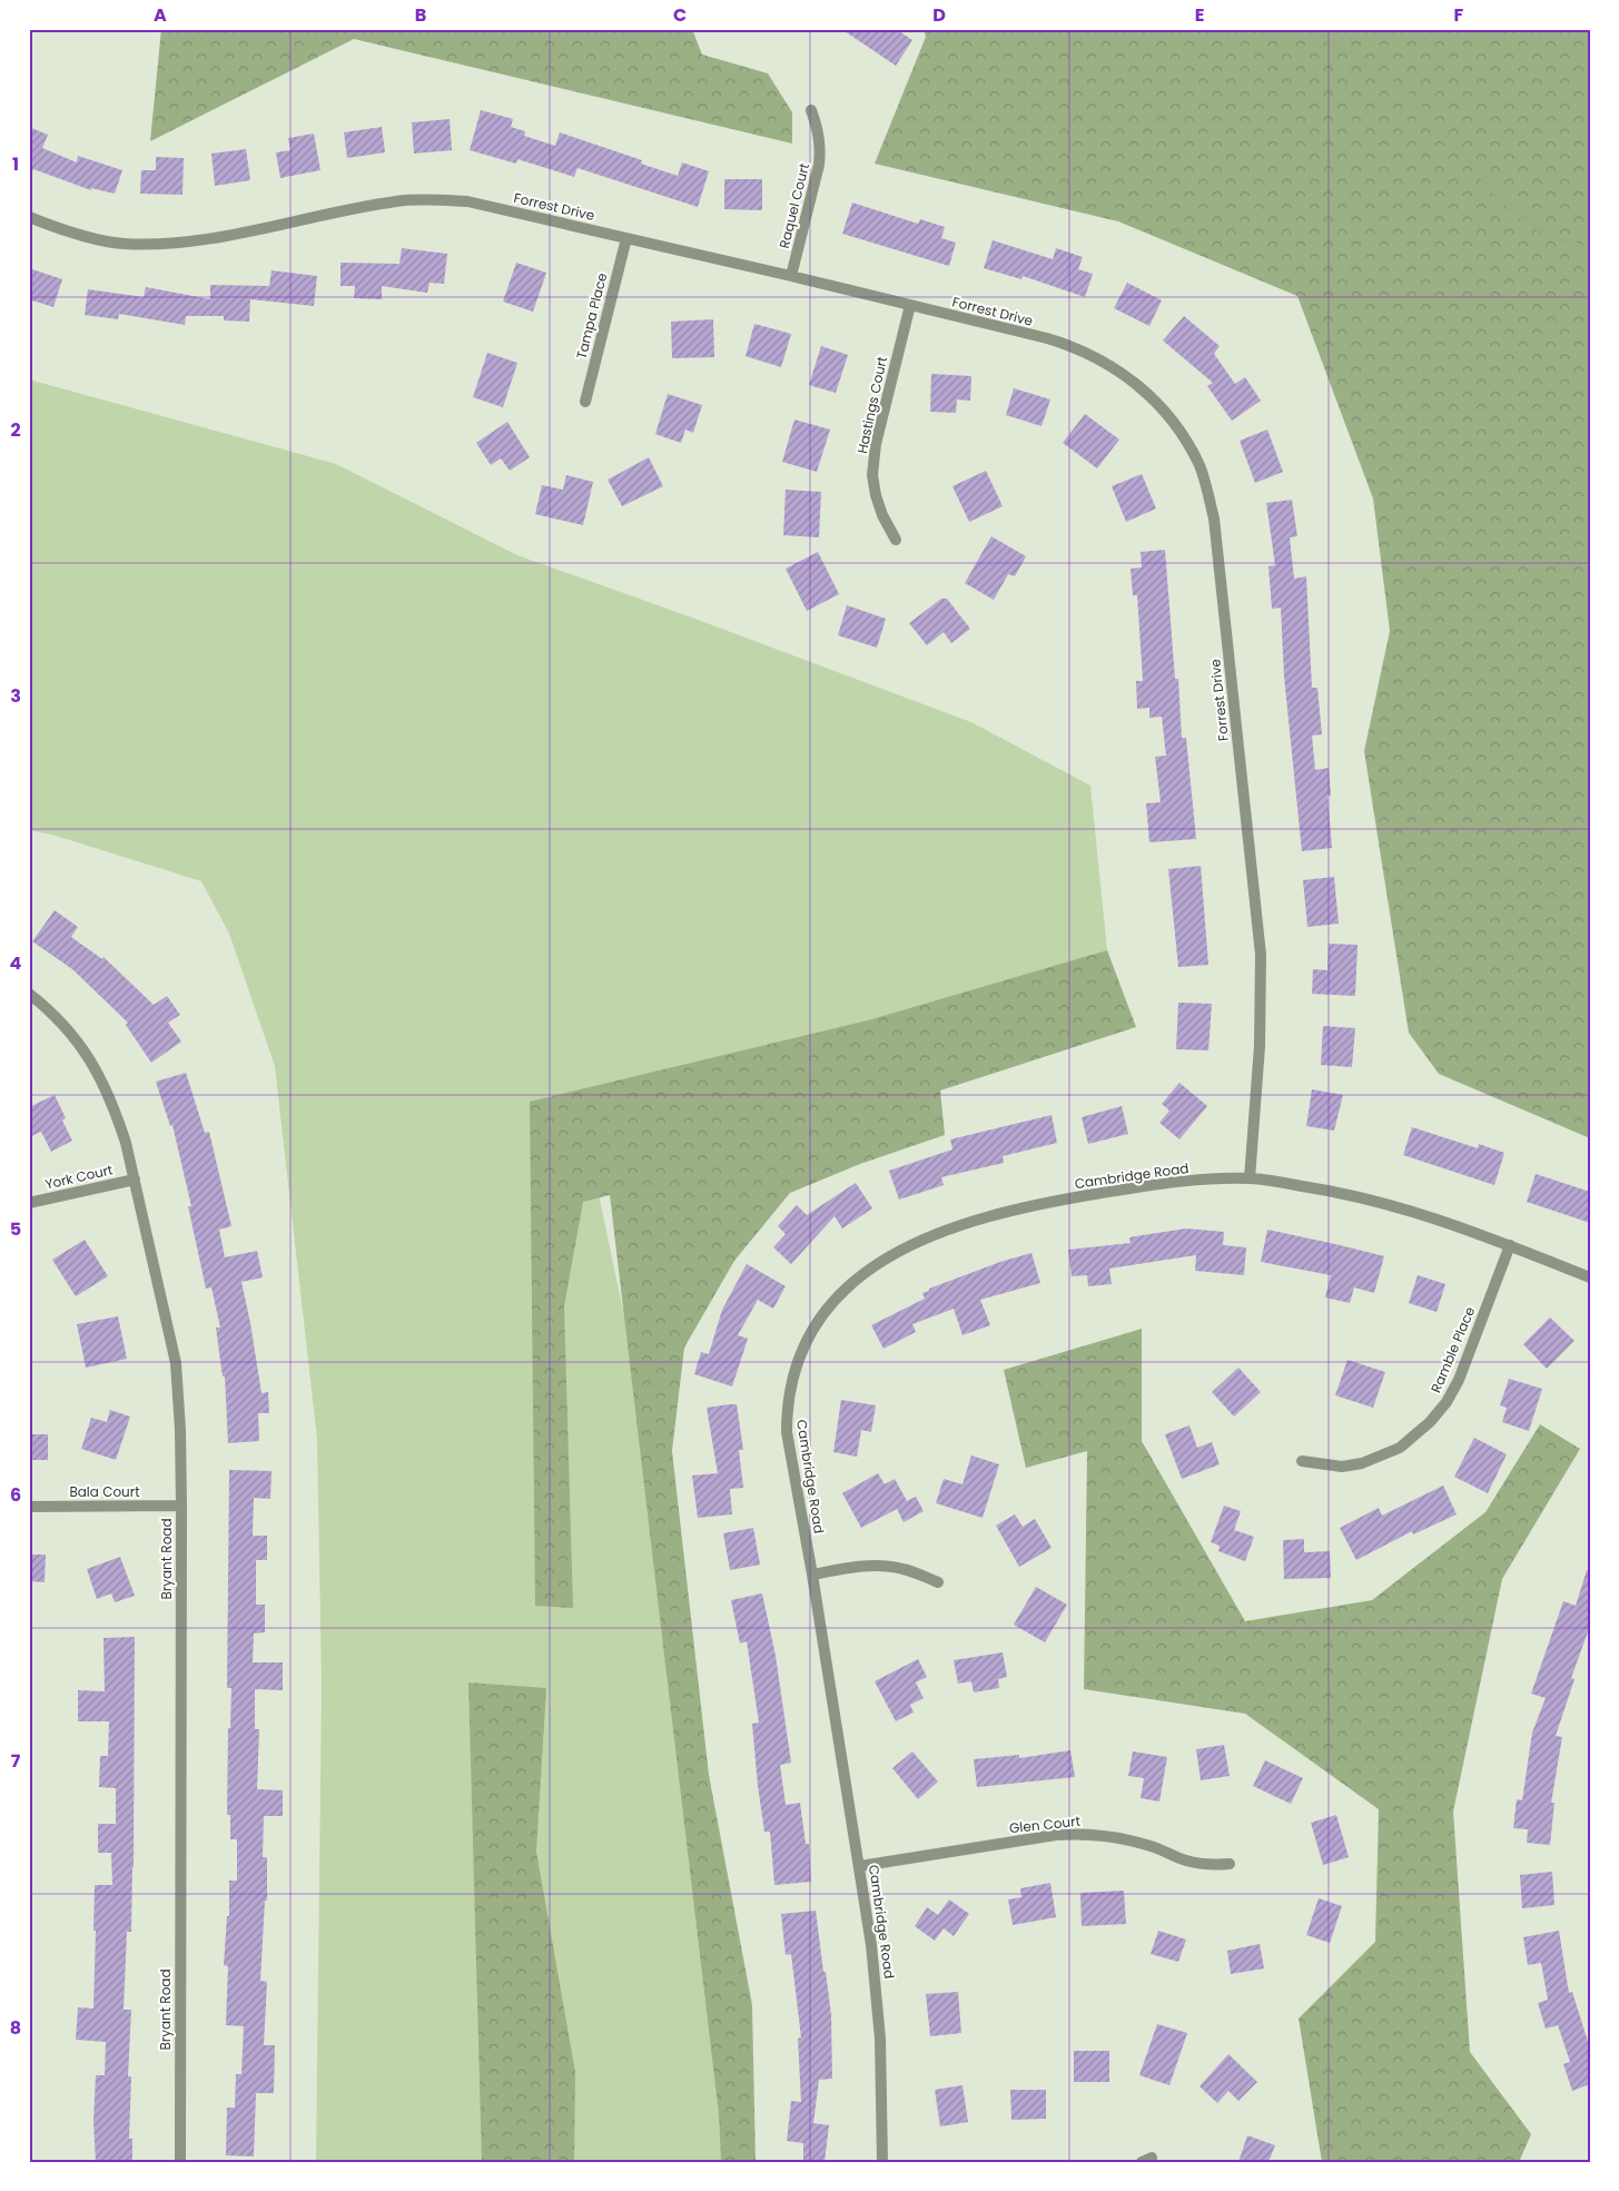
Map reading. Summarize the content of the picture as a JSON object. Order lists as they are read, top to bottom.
{
  "streets": {
    "street": [
      "Raquel Court",
      "Forrest Drive",
      "Tampa Place",
      "Hastings Court",
      "Cambridge Road",
      "York Court",
      "Ramble Place",
      "Bala Court",
      "Bryant Road",
      "Glen Court"
    ]
  },
  "crossings": [
    ["Raquel Court", "Forrest Drive"],
    ["Forrest Drive", "Tampa Place"],
    ["Forrest Drive", "Hastings Court"],
    ["Forrest Drive", "Cambridge Road"],
    ["Cambridge Road", "Ramble Place"],
    ["Cambridge Road", "Glen Court"],
    ["York Court", "Bryant Road"],
    ["Bala Court", "Bryant Road"]
  ],
  "grid": {
    "columns": [
      "A",
      "B",
      "C",
      "D",
      "E",
      "F"
    ],
    "rows": [
      "1",
      "2",
      "3",
      "4",
      "5",
      "6",
      "7",
      "8"
    ]
  }
}
